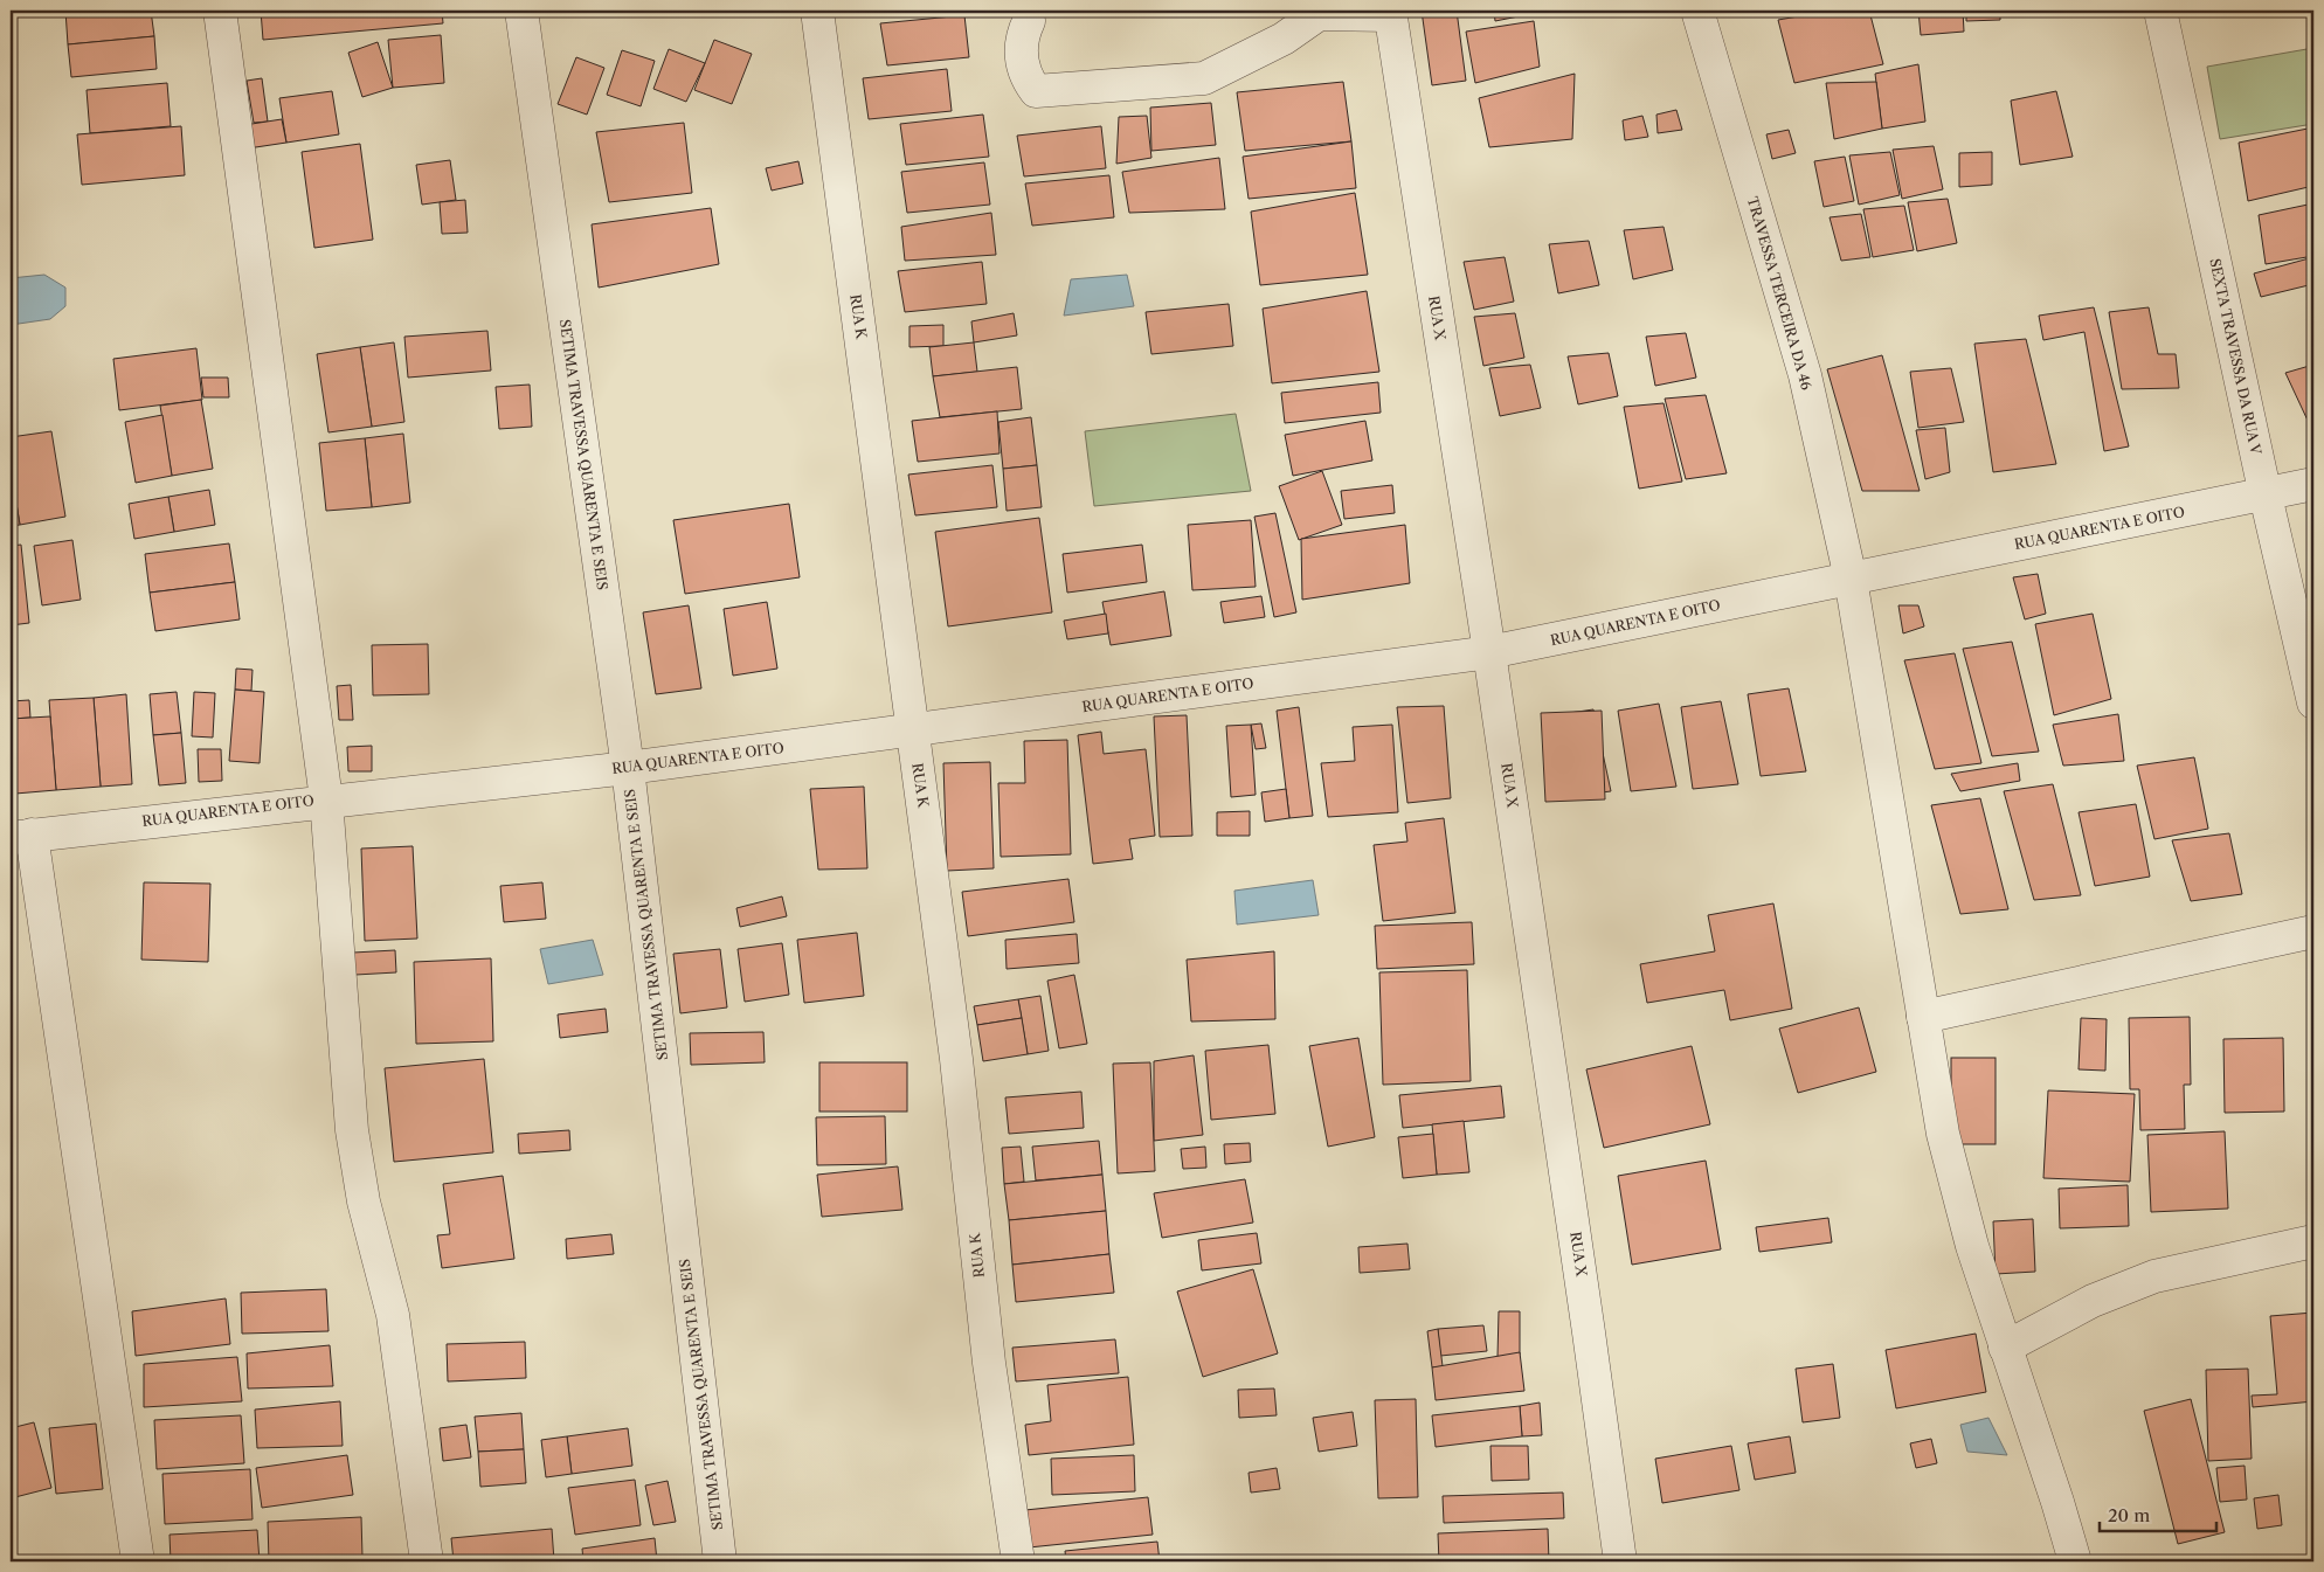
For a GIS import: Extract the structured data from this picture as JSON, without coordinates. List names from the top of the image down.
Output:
{
  "streets": {
    "street": [
      "TRAVESSA TERCEIRA DA 46",
      "RUA K",
      "RUA X",
      "SEXTA TRAVESSA DA RUA V",
      "SETIMA TRAVESSA QUARENTA E SEIS",
      "RUA QUARENTA E OITO"
    ]
  },
  "crossings": [
    ["TRAVESSA TERCEIRA DA 46", "RUA QUARENTA E OITO"],
    ["RUA K", "RUA QUARENTA E OITO"],
    ["RUA X", "RUA QUARENTA E OITO"],
    ["SEXTA TRAVESSA DA RUA V", "RUA QUARENTA E OITO"],
    ["SETIMA TRAVESSA QUARENTA E SEIS", "RUA QUARENTA E OITO"]
  ],
  "scale_bar": "20 m"
}
